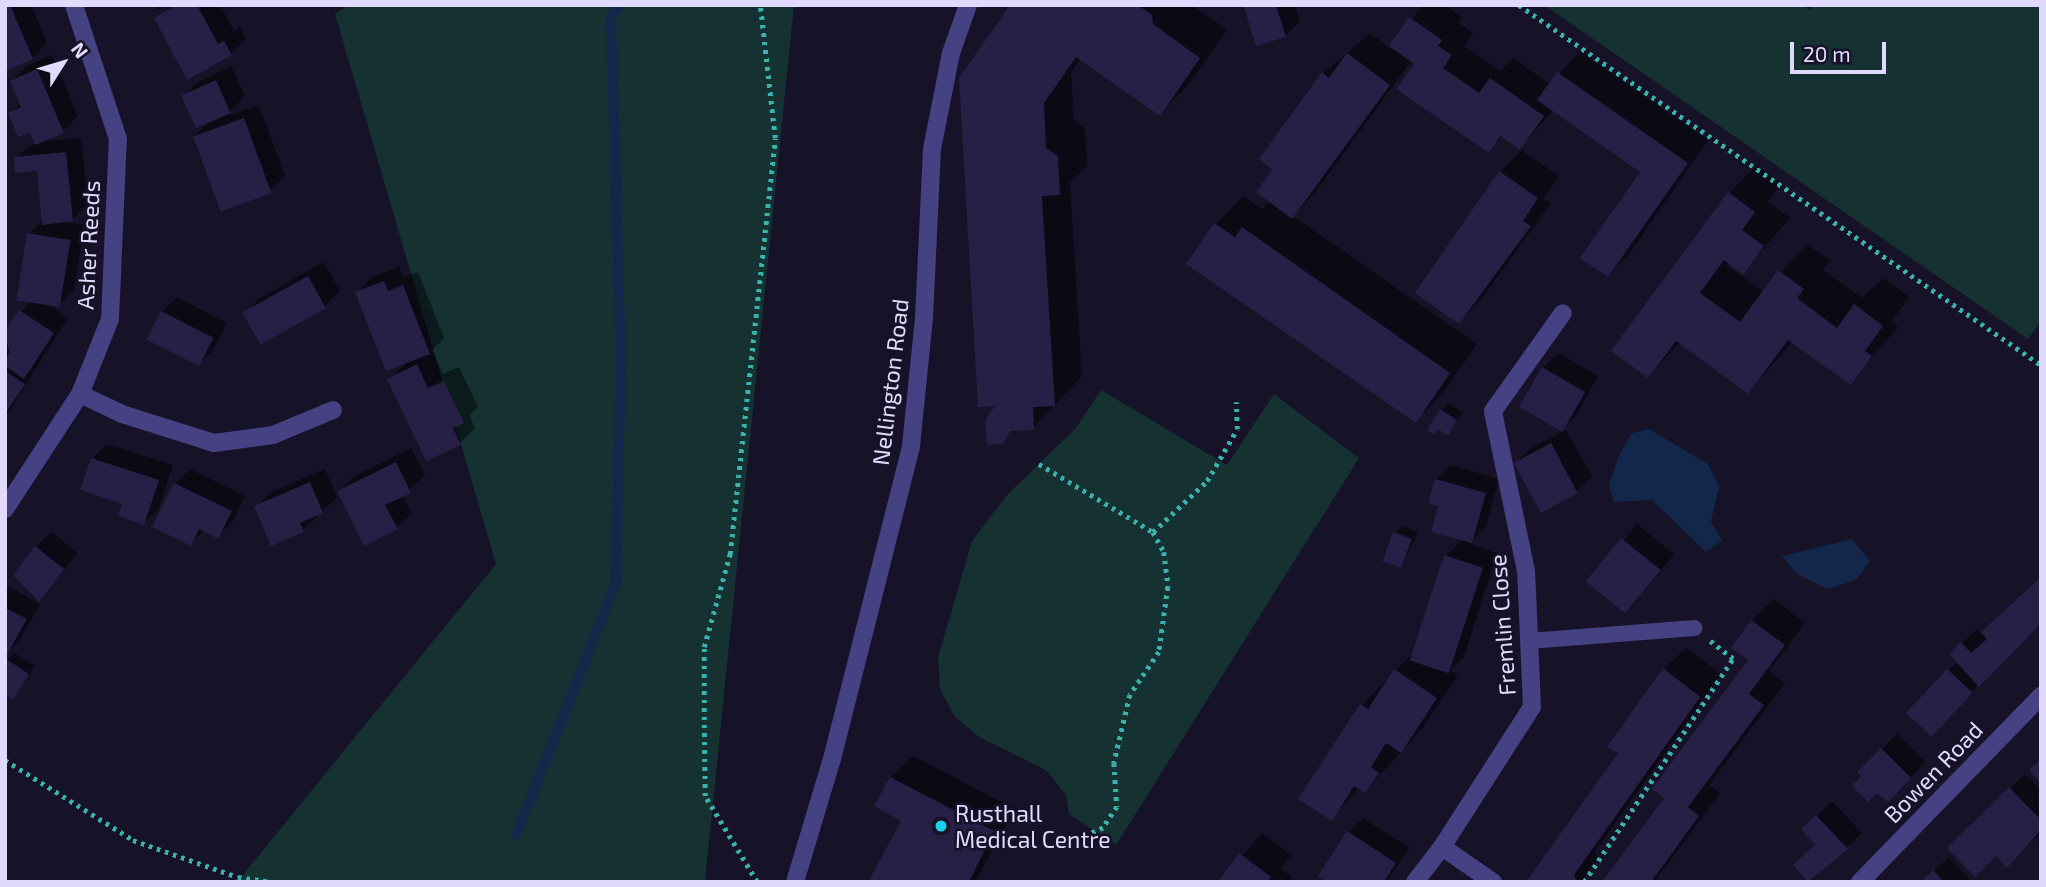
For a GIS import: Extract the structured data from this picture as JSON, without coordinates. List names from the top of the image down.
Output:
{
  "streets": {
    "street": [
      "Asher Reeds",
      "Nellington Road",
      "Fremlin Close",
      "Bowen Road"
    ]
  },
  "places": ["Rusthall Medical Centre"],
  "scale_bar": "20 m",
  "north": "top right"
}
